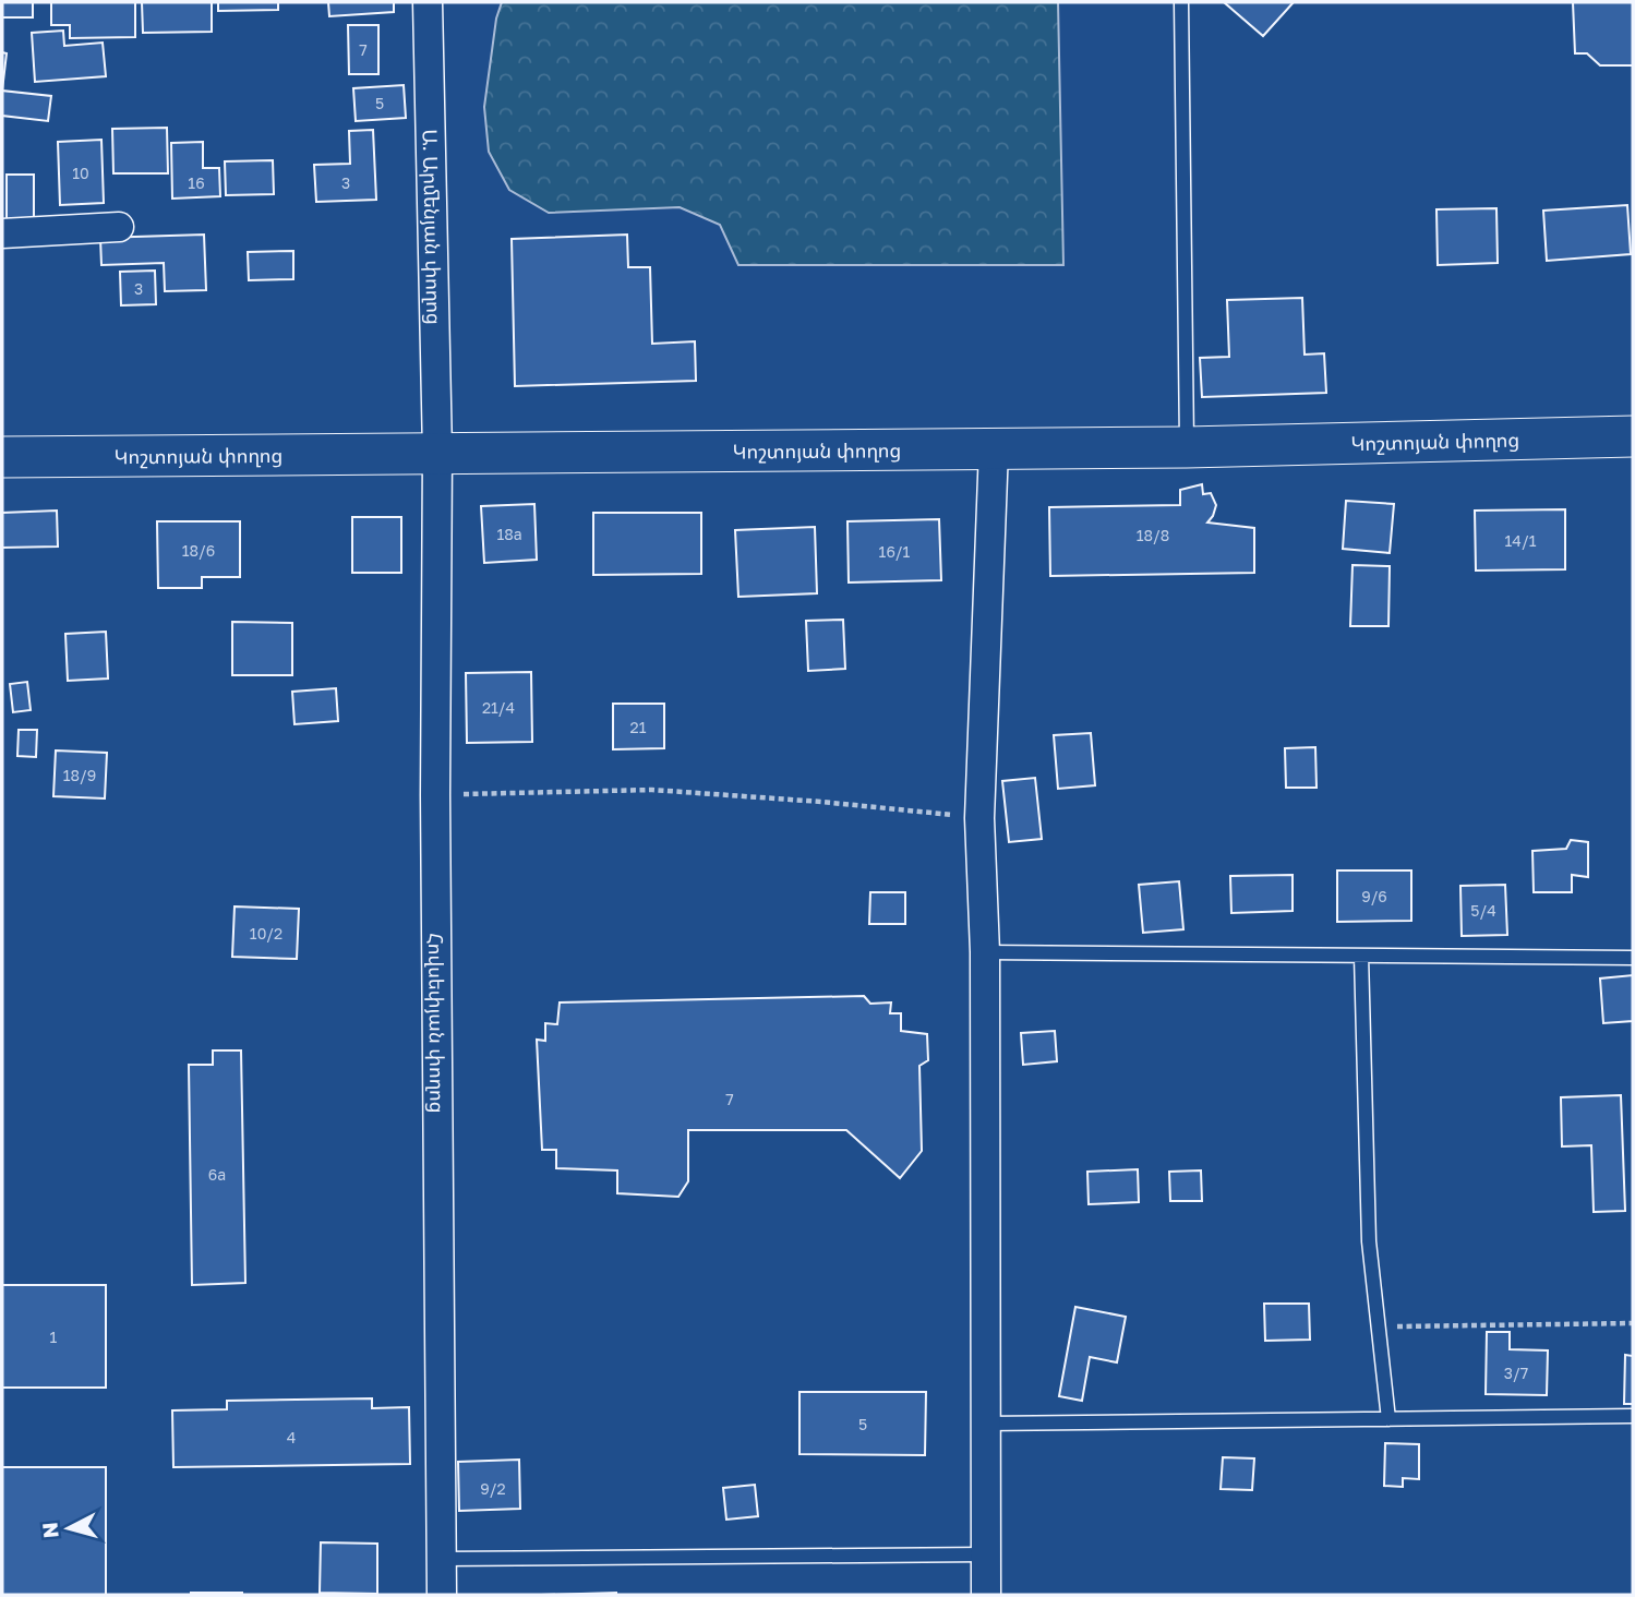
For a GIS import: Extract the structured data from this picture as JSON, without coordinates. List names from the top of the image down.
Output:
{
  "streets": {
    "street": ["Ա. Արմենյան փողոց", "Կոշտոյան փողոց", "Հովսեփյան փողոց"]
  },
  "crossings": [
    ["Ա. Արմենյան փողոց", "Կոշտոյան փողոց"],
    ["Ա. Արմենյան փողոց", "Հովսեփյան փողոց"],
    ["Կոշտոյան փողոց", "Հովսեփյան փողոց"]
  ],
  "house_numbers": [
    "7",
    "5",
    "10",
    "16",
    "3",
    "3",
    "18a",
    "18/8",
    "14/1",
    "18/6",
    "16/1",
    "21/4",
    "21",
    "18/9",
    "9/6",
    "5/4",
    "10/2",
    "7",
    "6a",
    "1",
    "3/7",
    "5",
    "4",
    "9/2"
  ],
  "north": "left"
}
